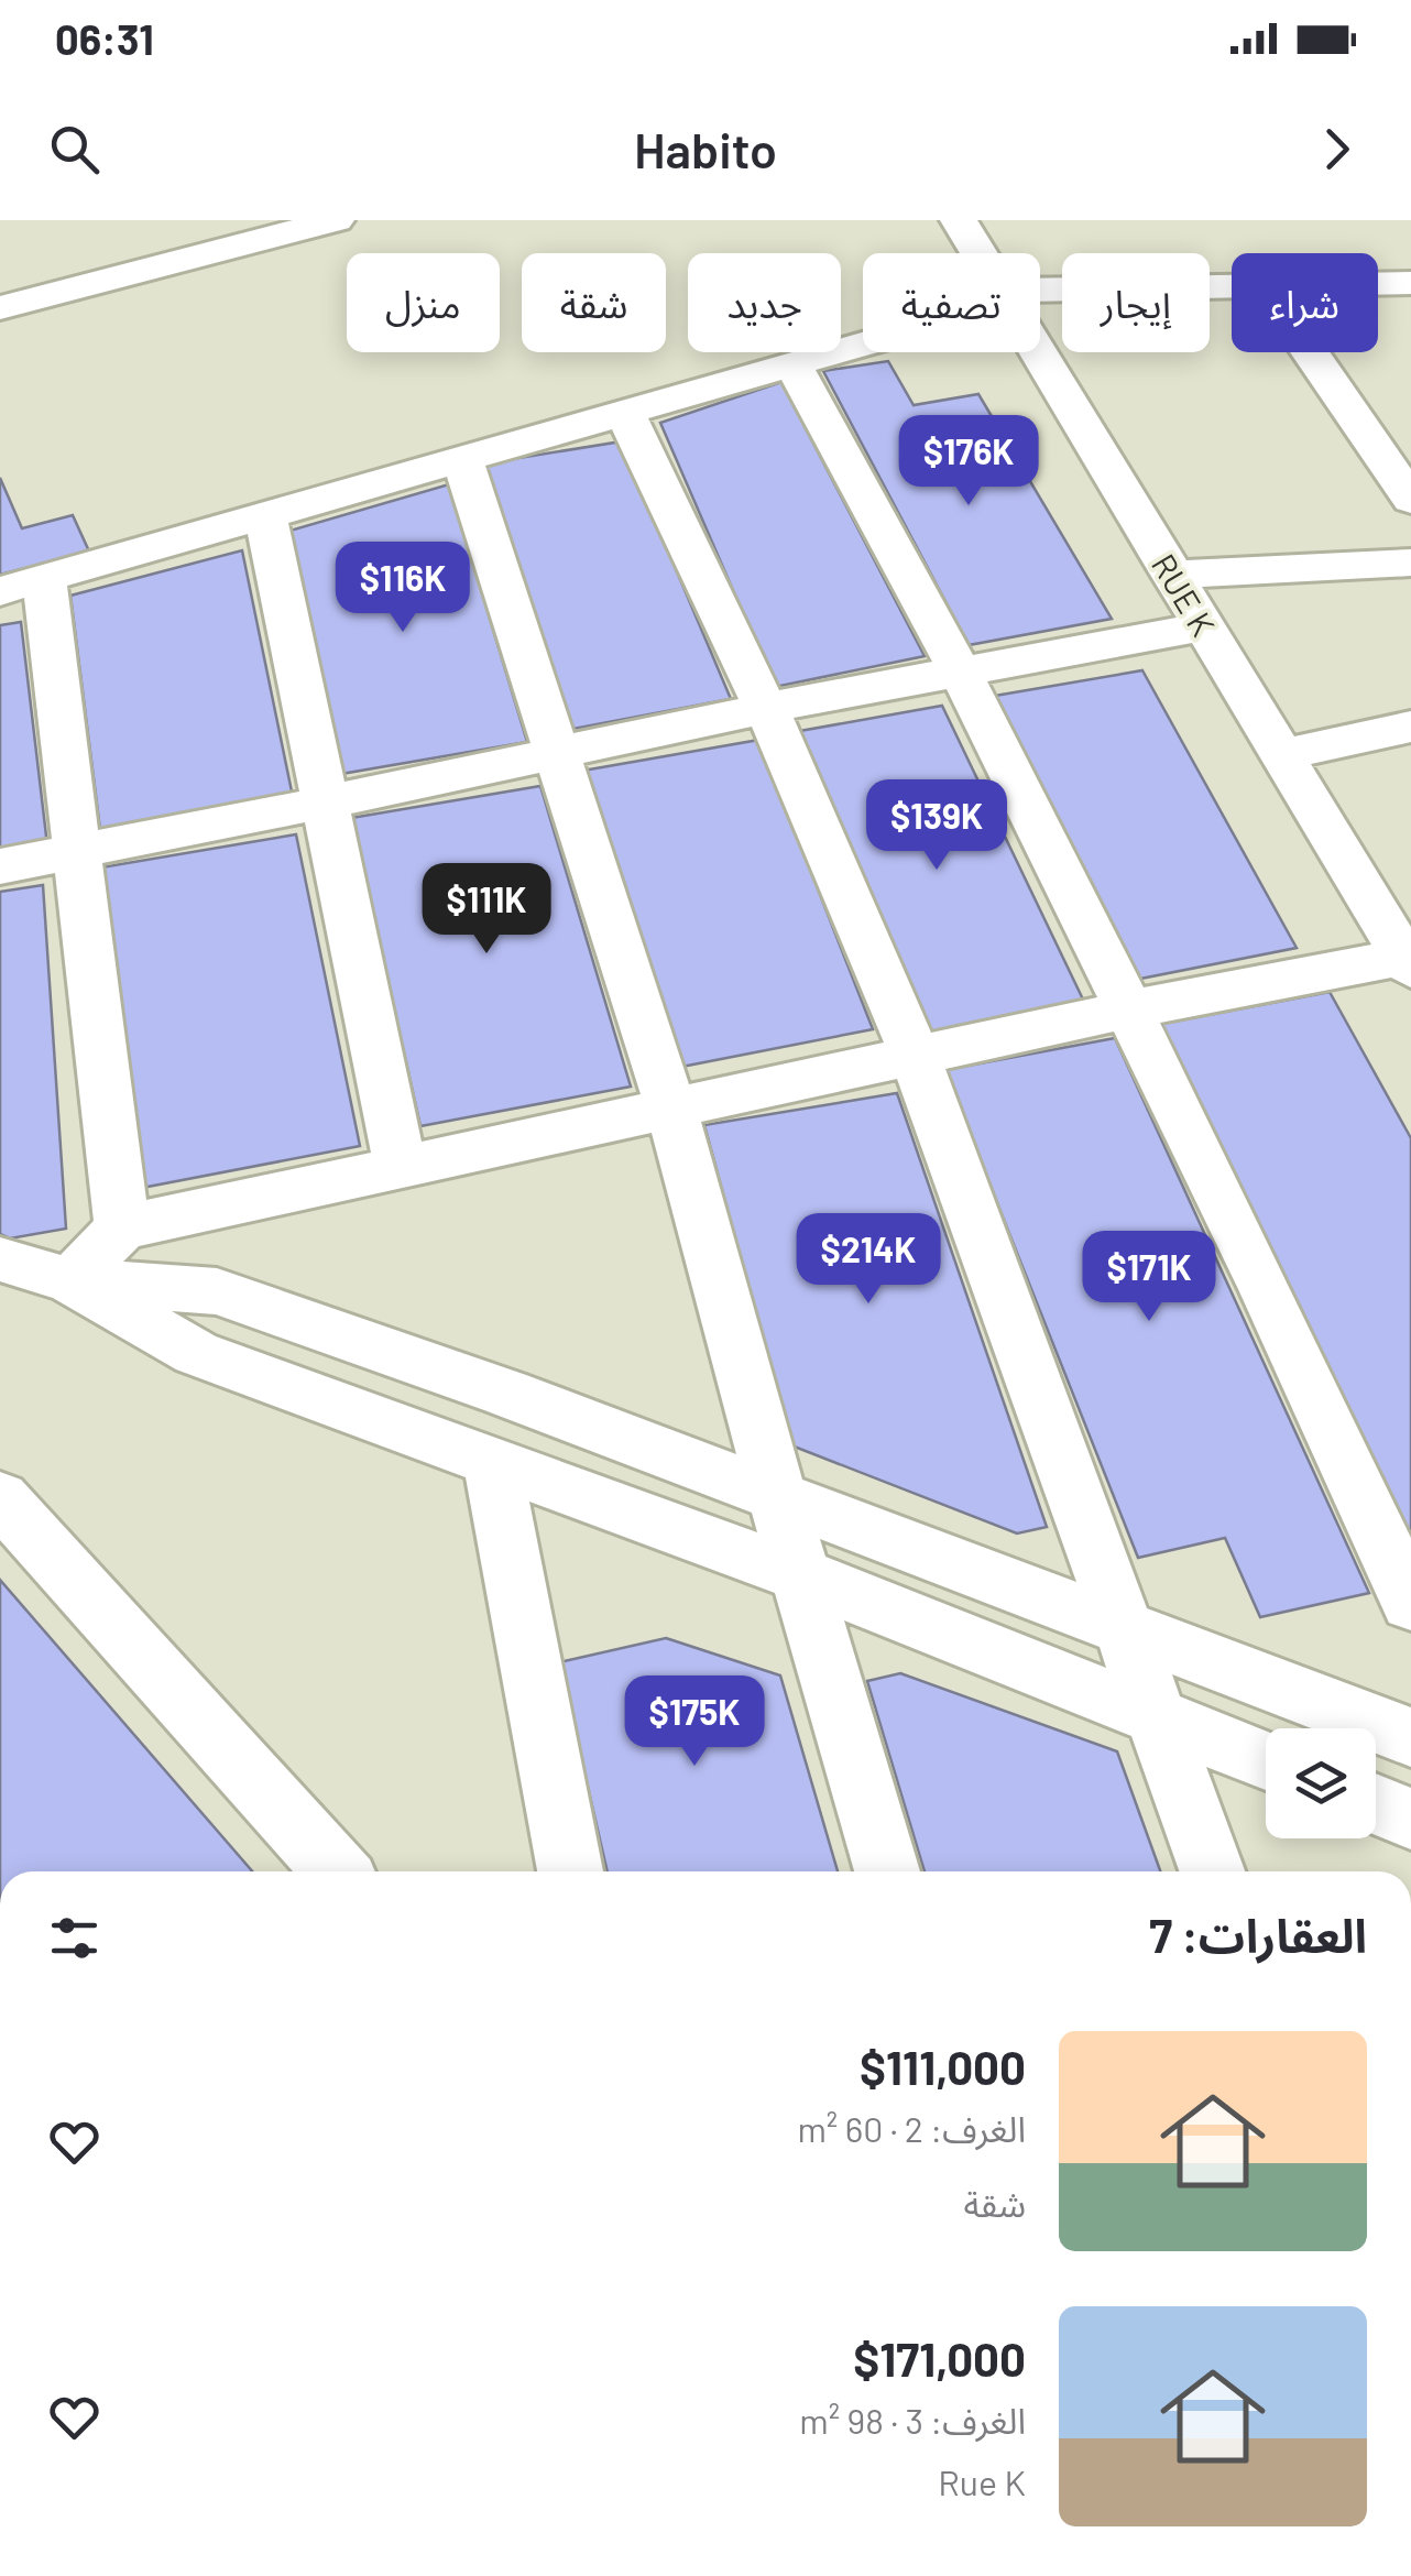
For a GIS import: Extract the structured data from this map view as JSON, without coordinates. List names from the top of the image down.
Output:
{
  "streets": {
    "street": ["RUE K"]
  },
  "page": {
    "status": "06:31",
    "header": "Habito",
    "chip": [
      "شراء",
      "إيجار",
      "تصفية",
      "جديد",
      "شقة",
      "منزل"
    ],
    "price": [
      "$176K",
      "$116K",
      "$139K",
      "$111K",
      "$214K",
      "$171K",
      "$175K"
    ],
    "heading": "العقارات: 7",
    "list": [
      {
        "name": "$111,000",
        "note": "الغرف: 2 · 60 m² · شقة"
      },
      {
        "name": "$171,000",
        "note": "الغرف: 3 · 98 m² · Rue K"
      }
    ]
  }
}
